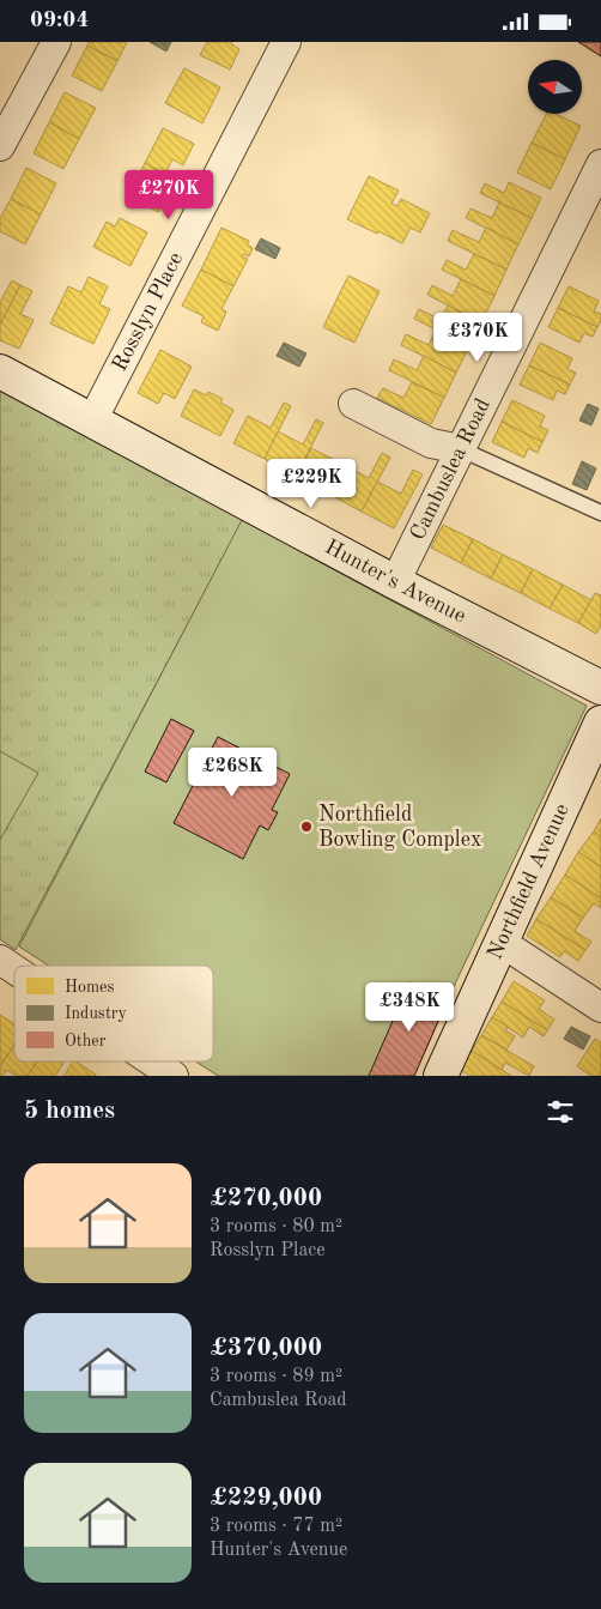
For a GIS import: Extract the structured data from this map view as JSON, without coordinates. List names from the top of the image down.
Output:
{
  "streets": {
    "street": [
      "Rosslyn Place",
      "Cambuslea Road",
      "Hunter's Avenue",
      "Northfield Avenue"
    ]
  },
  "crossings": [
    ["Rosslyn Place", "Hunter's Avenue"],
    ["Cambuslea Road", "Hunter's Avenue"]
  ],
  "places": ["Northfield Bowling Complex"],
  "legend": ["Homes", "Industry", "Other"],
  "north": "left",
  "page": {
    "status": "09:04",
    "price": [
      "£270K",
      "£370K",
      "£229K",
      "£268K",
      "£348K"
    ],
    "heading": "5 homes",
    "list": [
      {
        "name": "£270,000",
        "note": "3 rooms · 80 m² · Rosslyn Place"
      },
      {
        "name": "£370,000",
        "note": "3 rooms · 89 m² · Cambuslea Road"
      },
      {
        "name": "£229,000",
        "note": "3 rooms · 77 m² · Hunter's Avenue"
      }
    ]
  }
}
